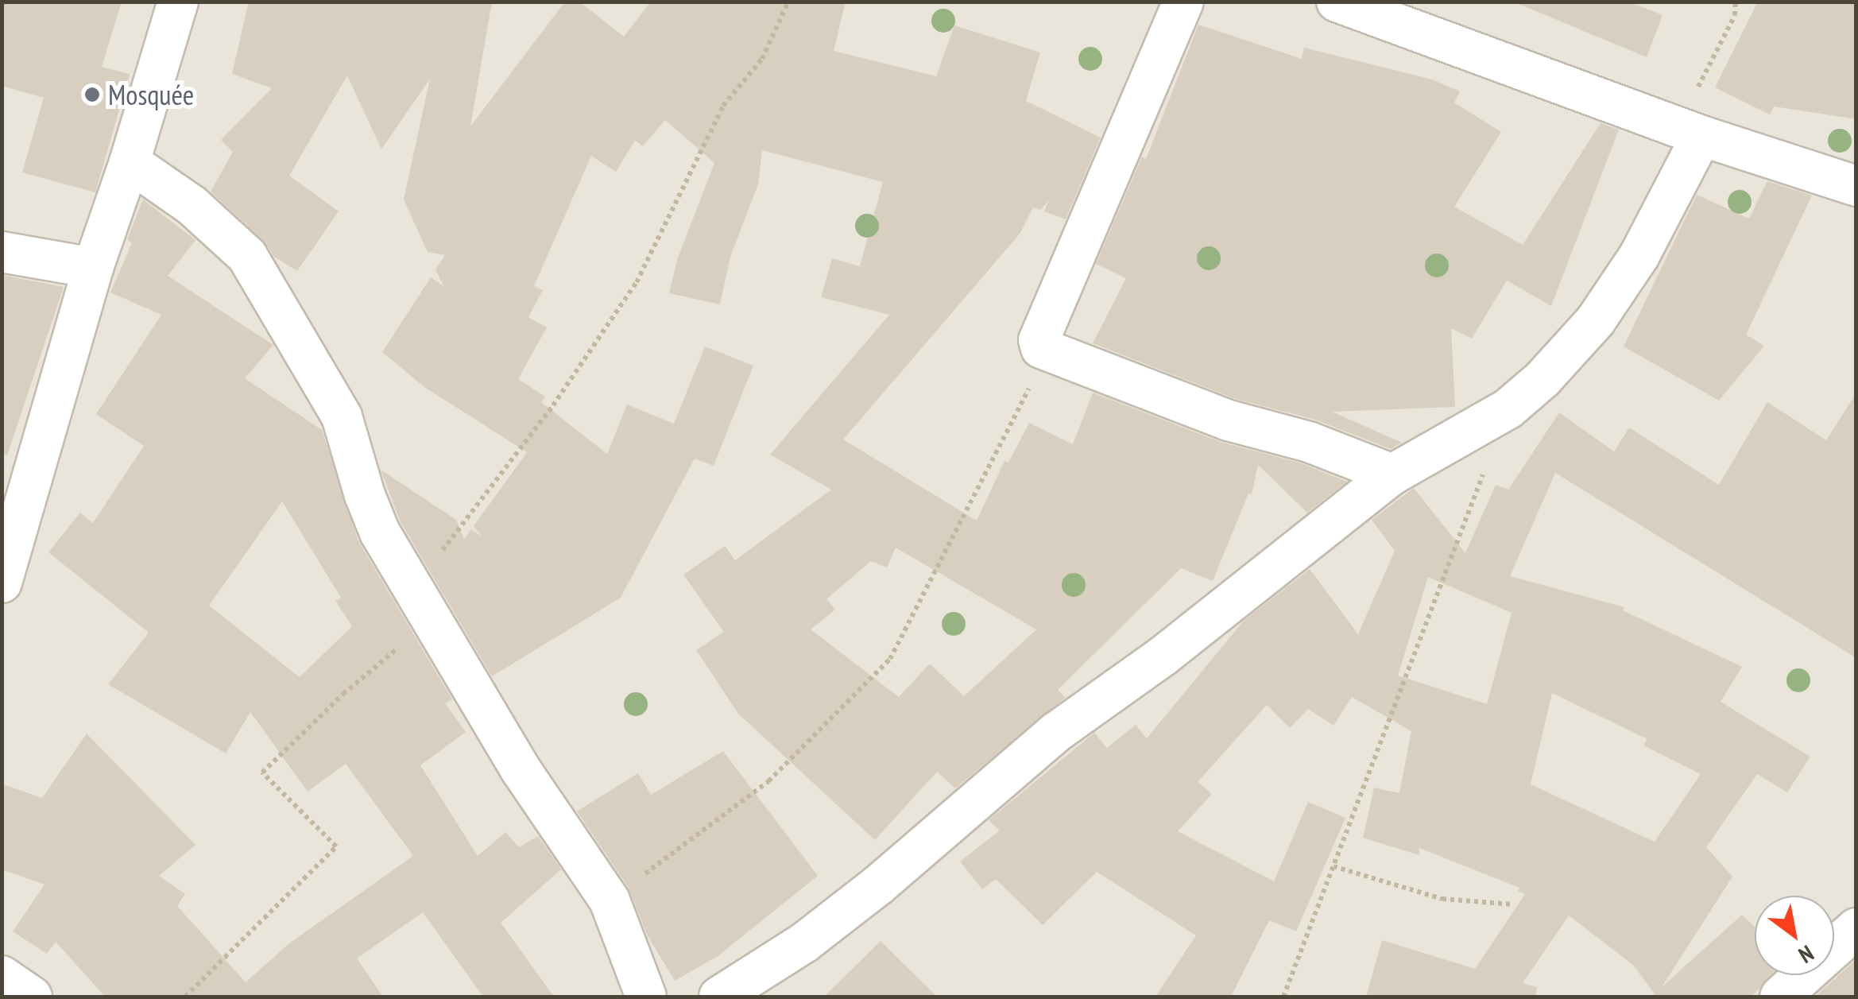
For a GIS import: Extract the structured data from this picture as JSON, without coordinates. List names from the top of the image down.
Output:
{
  "places": ["Mosquée"],
  "north": "bottom right"
}
